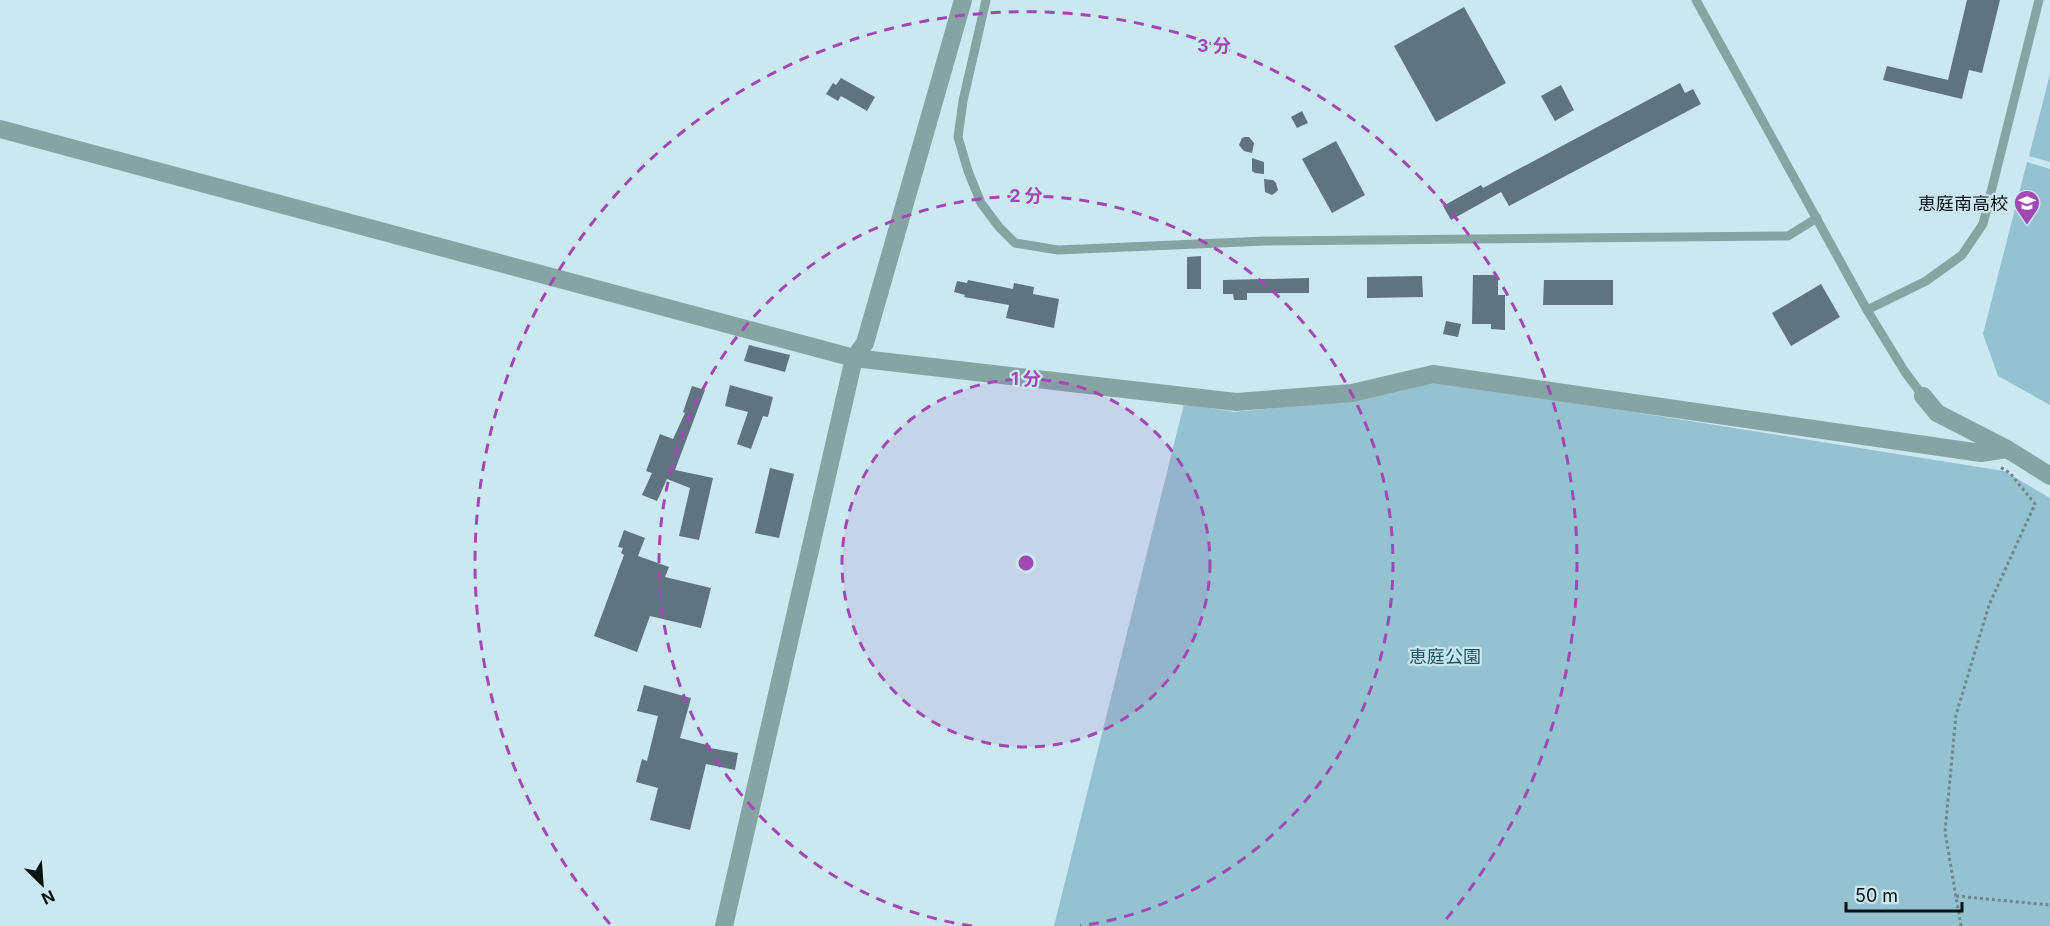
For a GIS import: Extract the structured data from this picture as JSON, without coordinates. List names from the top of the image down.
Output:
{
  "parks": ["恵庭公園"],
  "places": {
    "school or university": ["恵庭南高校"]
  },
  "scale_bar": "50 m",
  "north": "bottom right",
  "rings": ["3 分", "2 分", "1 分"]
}
